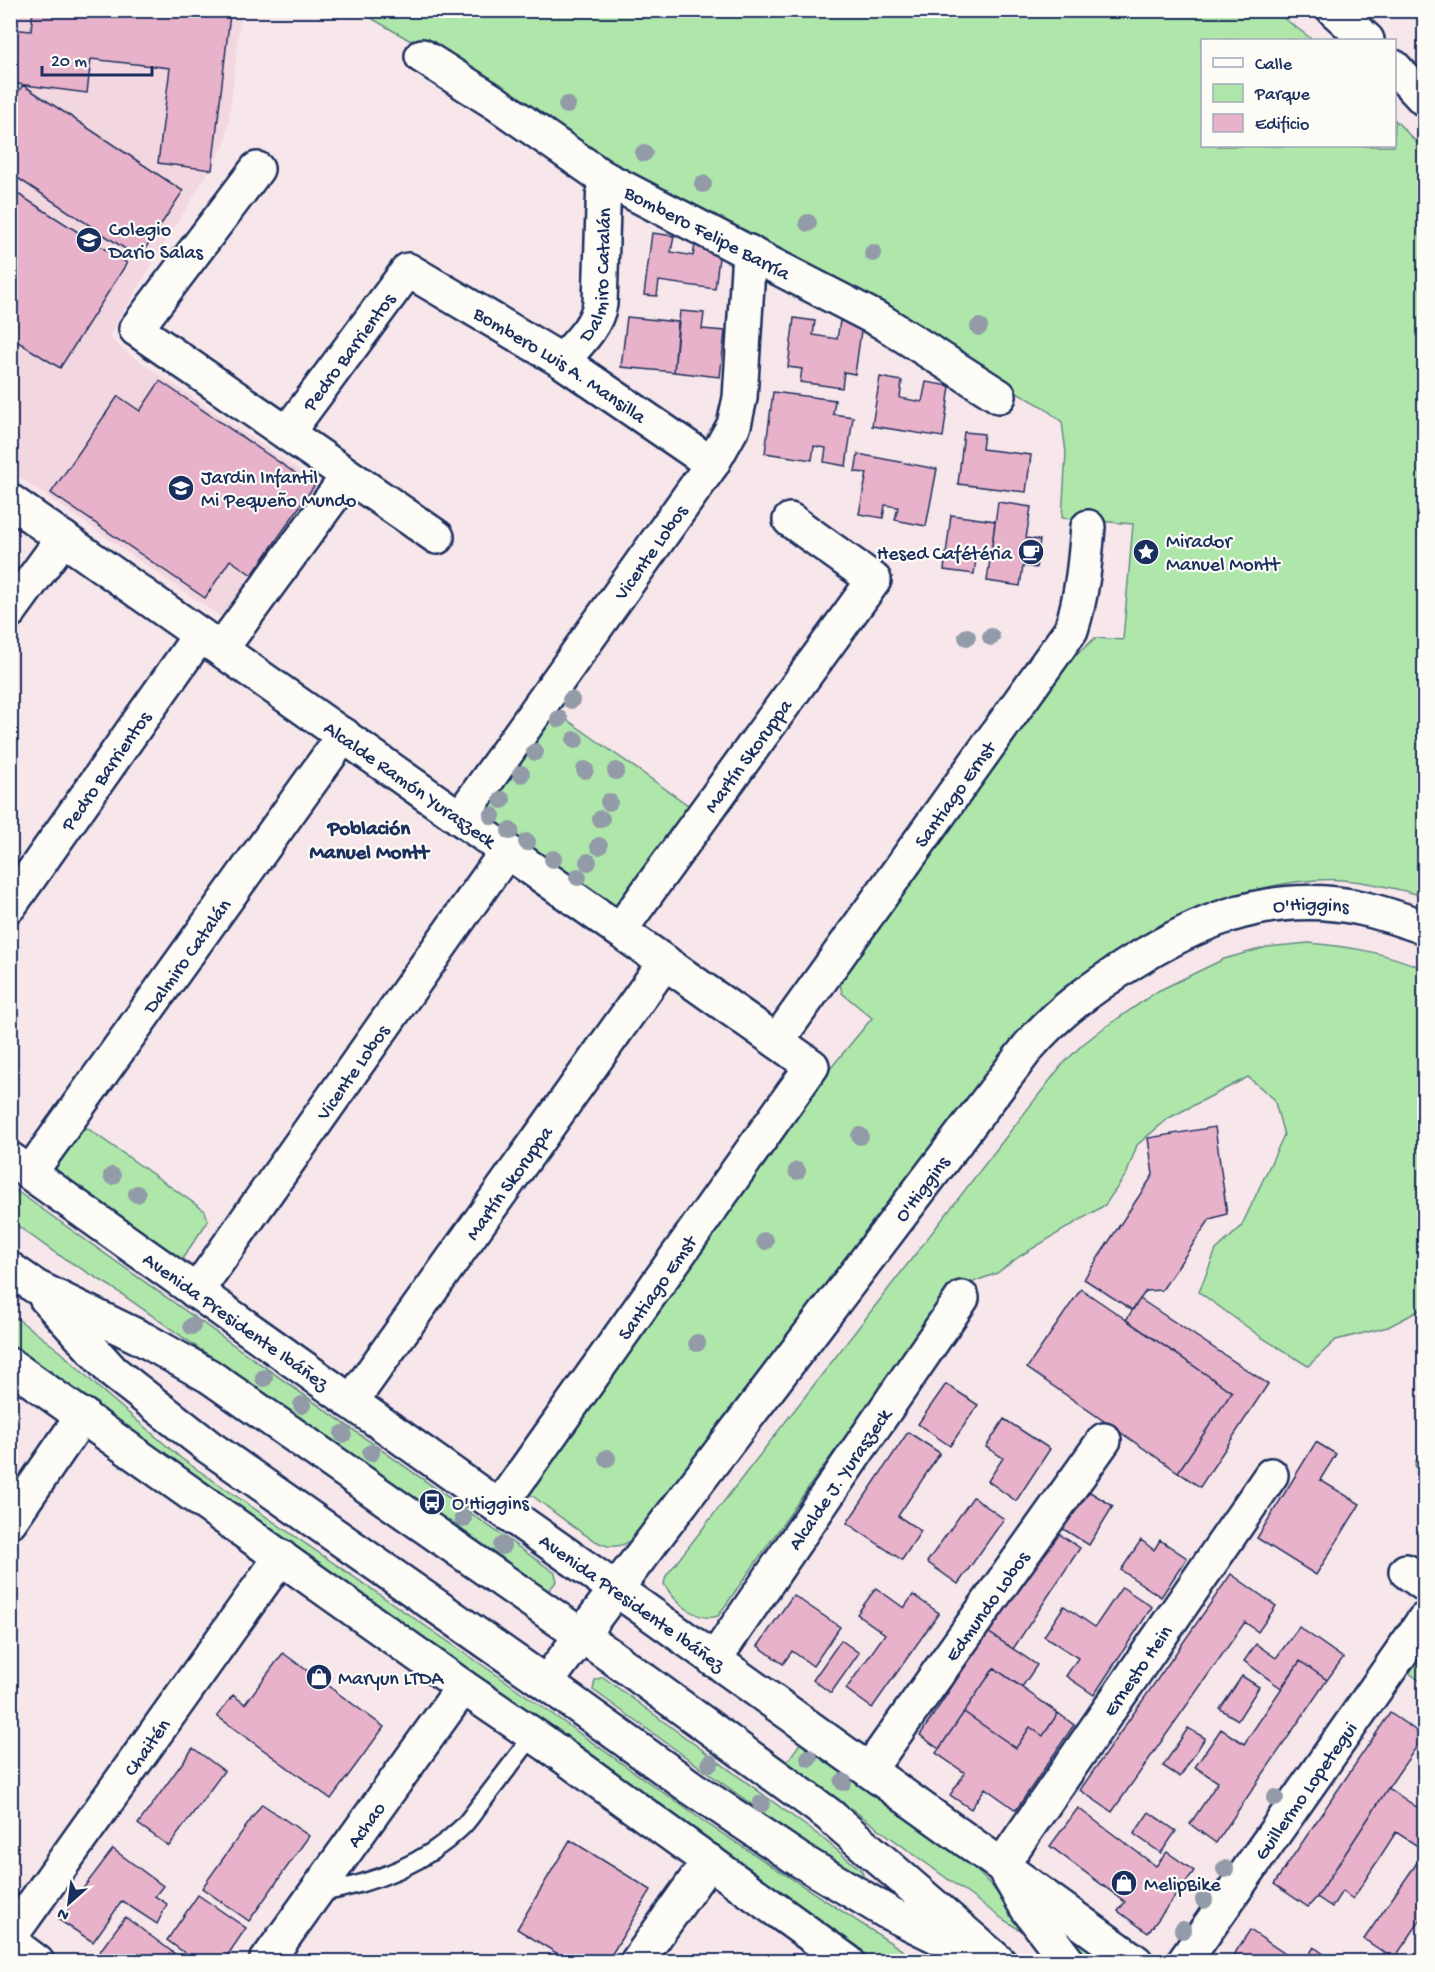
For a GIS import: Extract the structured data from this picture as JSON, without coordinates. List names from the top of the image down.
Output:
{
  "streets": {
    "street": [
      "Bombero Felipe Barría",
      "Dalmiro Catalán",
      "Pedro Barrientos",
      "Bombero Luis A. Mansilla",
      "Vicente Lobos",
      "Martín Skoruppa",
      "Alcalde Ramón Yuraszeck",
      "Santiago Ernst",
      "O'Higgins",
      "Santiago Emst",
      "Avenida Presidente Ibáñez",
      "Alcalde J. Yuraszeck",
      "Edmundo Lobos",
      "Ernesto Hein",
      "Chaitén",
      "Guillermo Lopetegui",
      "Achao"
    ]
  },
  "crossings": [
    ["Bombero Felipe Barría", "Dalmiro Catalán"],
    ["Bombero Felipe Barría", "Vicente Lobos"],
    ["Dalmiro Catalán", "Bombero Luis A. Mansilla"],
    ["Dalmiro Catalán", "Alcalde Ramón Yuraszeck"],
    ["Dalmiro Catalán", "Avenida Presidente Ibáñez"],
    ["Pedro Barrientos", "Bombero Luis A. Mansilla"],
    ["Pedro Barrientos", "Alcalde Ramón Yuraszeck"],
    ["Bombero Luis A. Mansilla", "Vicente Lobos"],
    ["Vicente Lobos", "Alcalde Ramón Yuraszeck"],
    ["Vicente Lobos", "Avenida Presidente Ibáñez"],
    ["Martín Skoruppa", "Alcalde Ramón Yuraszeck"],
    ["Martín Skoruppa", "Avenida Presidente Ibáñez"],
    ["Alcalde Ramón Yuraszeck", "Santiago Ernst"],
    ["Alcalde Ramón Yuraszeck", "Santiago Emst"],
    ["O'Higgins", "Avenida Presidente Ibáñez"],
    ["Santiago Emst", "Avenida Presidente Ibáñez"],
    ["Avenida Presidente Ibáñez", "Alcalde J. Yuraszeck"],
    ["Avenida Presidente Ibáñez", "Edmundo Lobos"],
    ["Avenida Presidente Ibáñez", "Ernesto Hein"]
  ],
  "districts": ["Población Manuel Montt"],
  "places": {
    "school or university": ["Colegio Dario Salas", "Jardin Infantil Mi Pequeño Mundo"],
    "cafe": ["Hesed Cafétéria"],
    "place": ["Mirador Manuel Montt"],
    "bus stop": ["O'Higgins"],
    "shop": ["Maryun LTDA", "MelipBike"]
  },
  "legend": ["Calle", "Parque", "Edificio"],
  "scale_bar": "20 m",
  "north": "bottom left"
}
